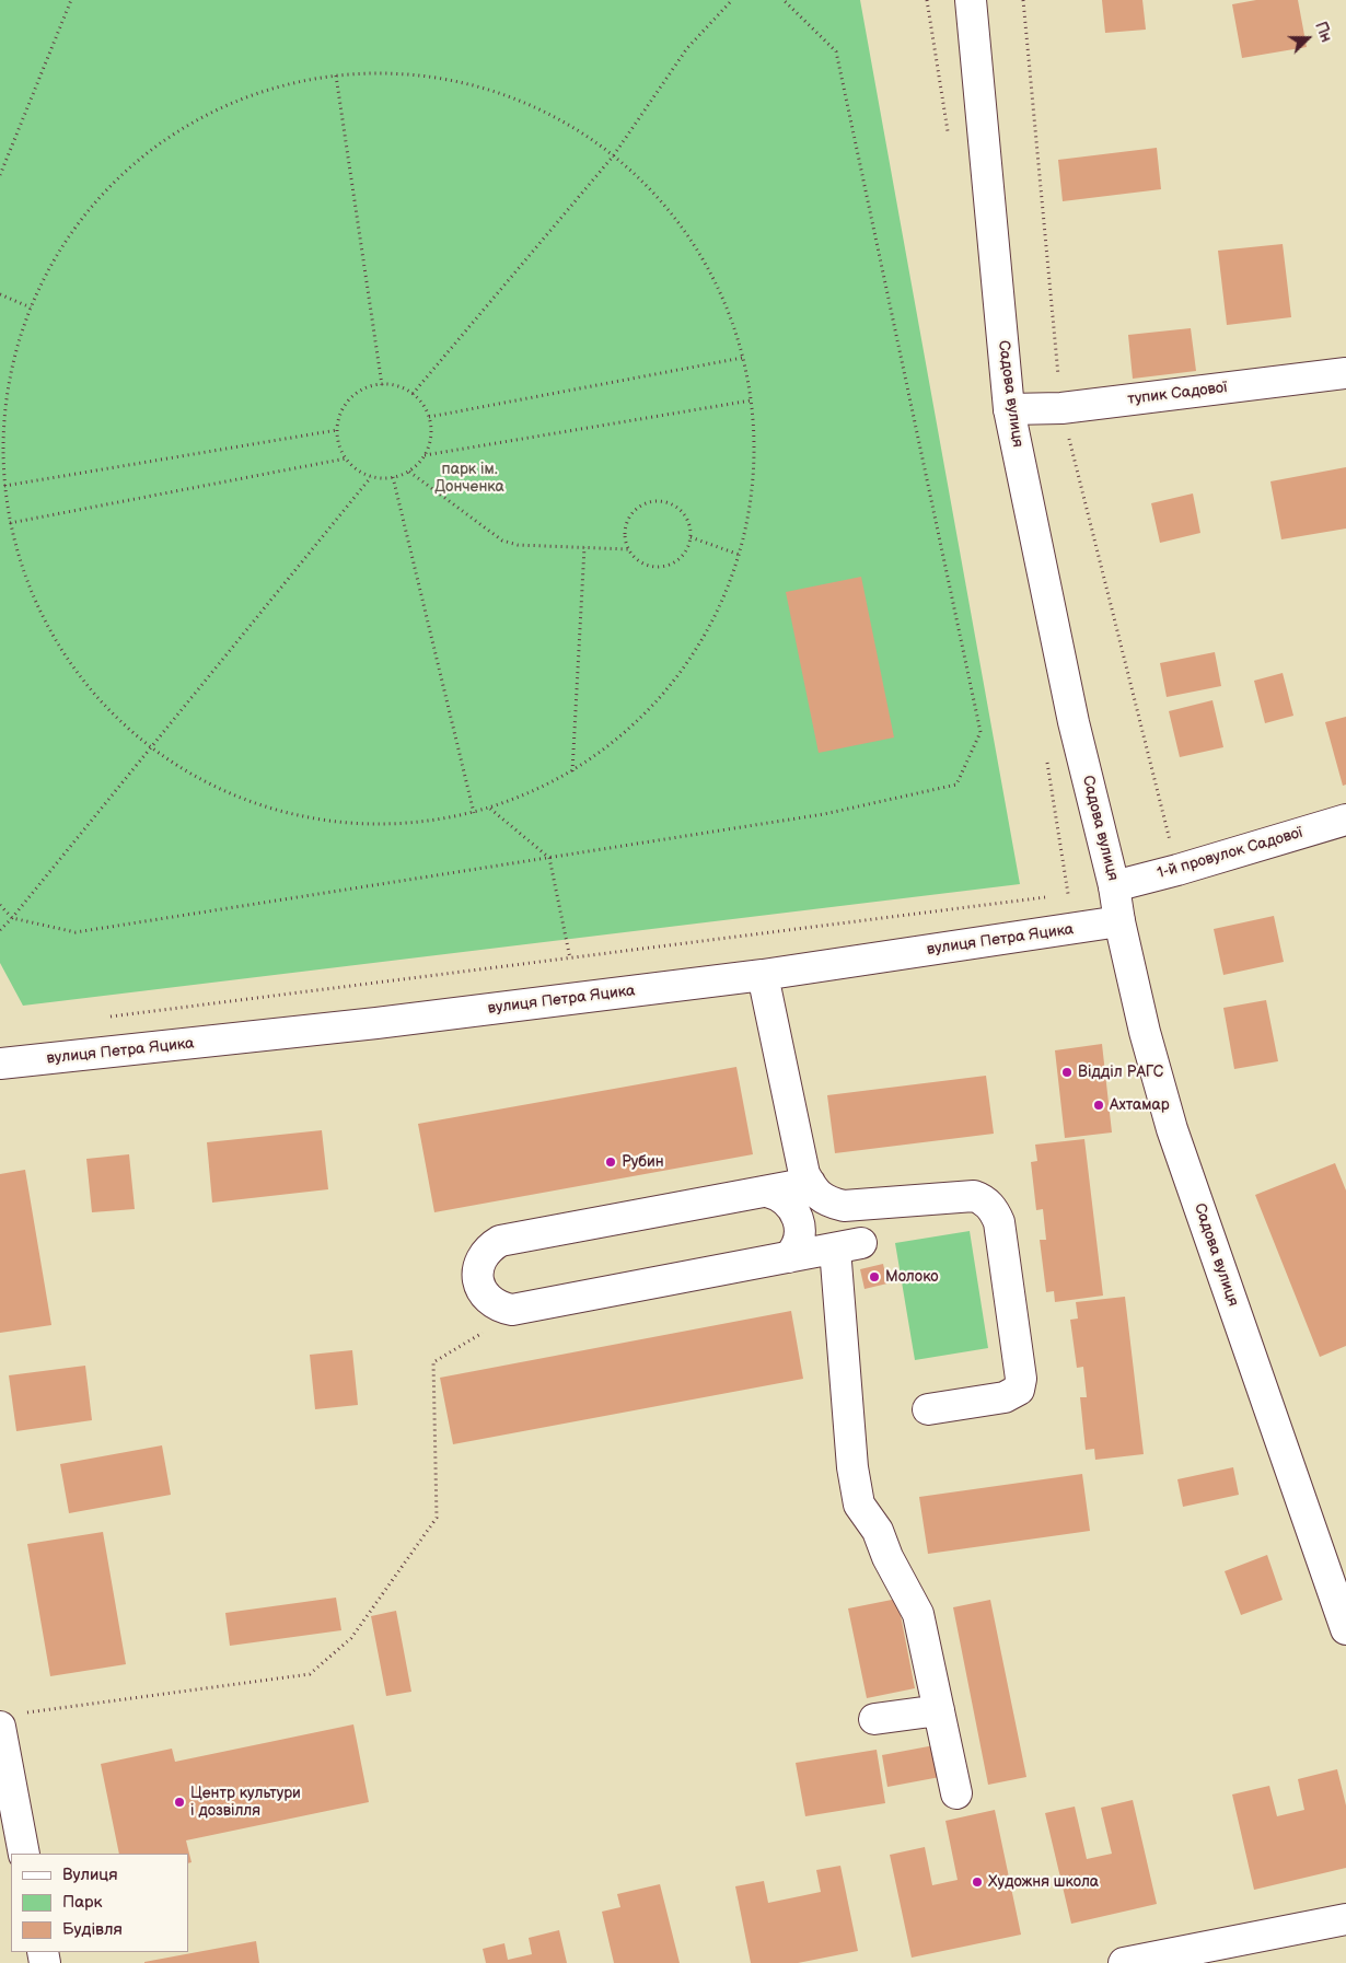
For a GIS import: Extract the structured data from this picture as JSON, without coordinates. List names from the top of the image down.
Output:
{
  "streets": {
    "street": [
      "Садова вулиця",
      "тупик Садової",
      "1-й провулок Садової",
      "вулиця Петра Яцика"
    ]
  },
  "crossings": [
    ["Садова вулиця", "тупик Садової"],
    ["Садова вулиця", "1-й провулок Садової"],
    ["Садова вулиця", "вулиця Петра Яцика"]
  ],
  "parks": ["парк ім. Донченка"],
  "places": [
    "Відділ РАГС",
    "Ахтамар",
    "Рубин",
    "Молоко",
    "Центр культури і дозвілля",
    "Художня школа"
  ],
  "legend": ["Вулиця", "Парк", "Будівля"],
  "north": "right"
}
